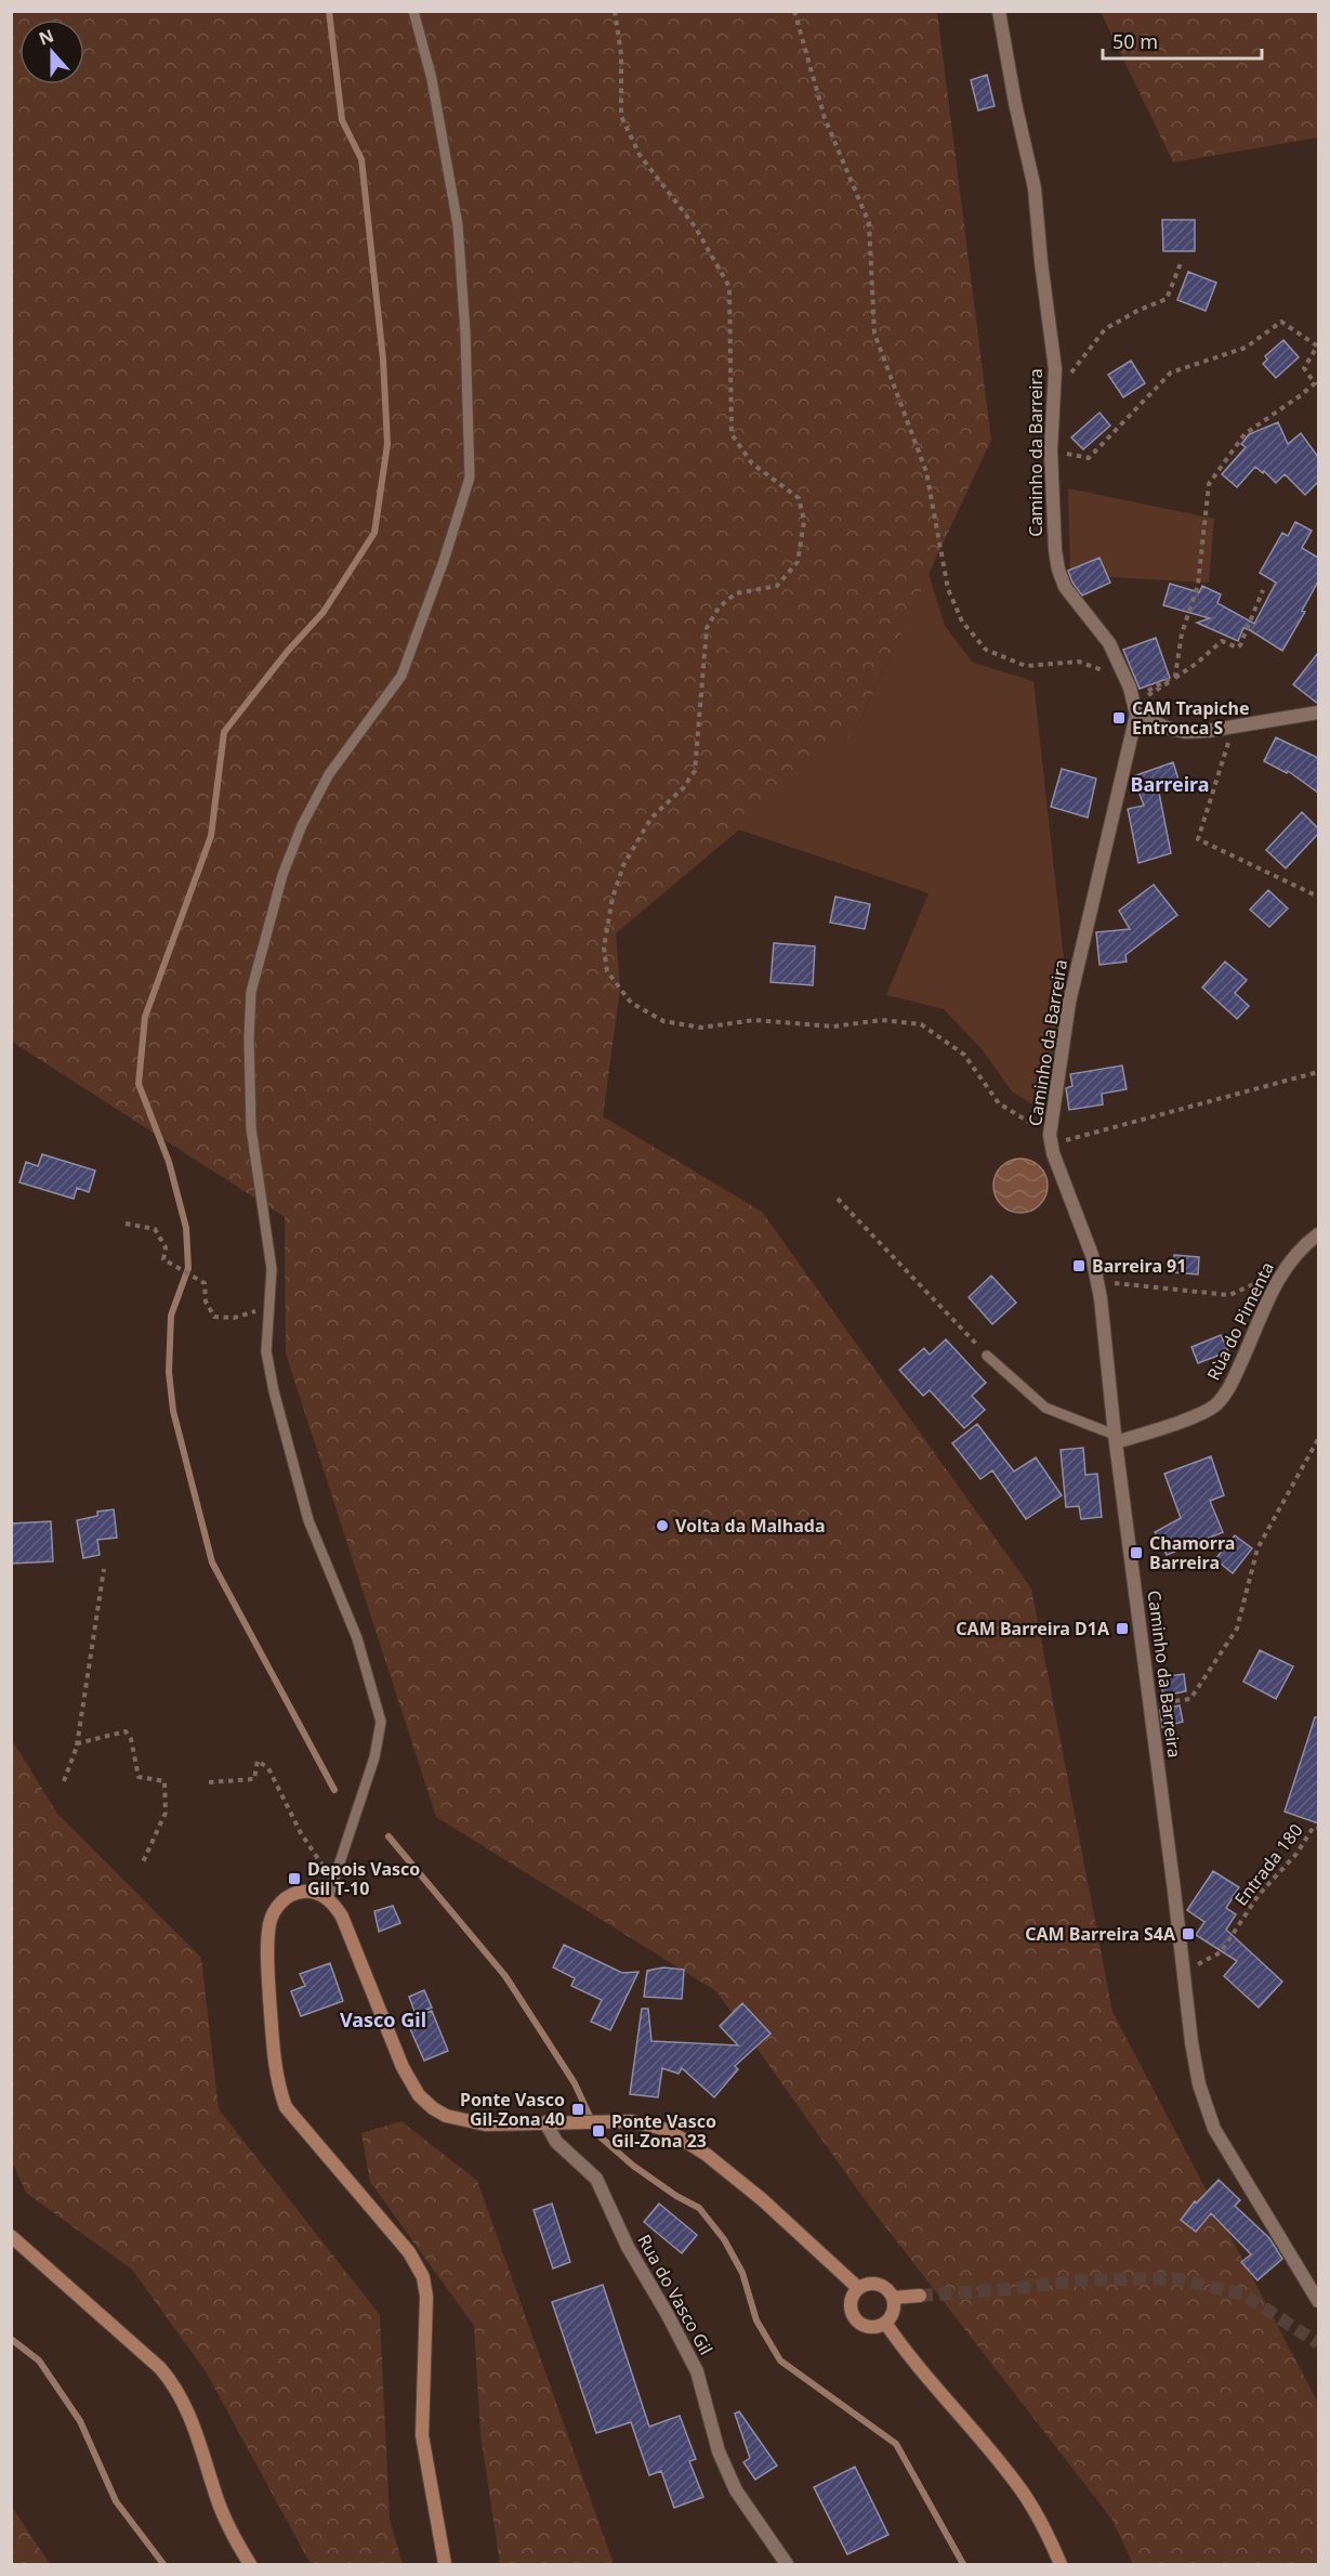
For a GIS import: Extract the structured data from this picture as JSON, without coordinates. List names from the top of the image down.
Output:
{
  "streets": {
    "street": ["Caminho da Barreira", "Rùa do Pimenta", "Rua do Vasco Gil"],
    "path": ["Entrada 180"]
  },
  "crossings": [
    ["Caminho da Barreira", "Rùa do Pimenta"],
    ["Caminho da Barreira", "Entrada 180"]
  ],
  "districts": ["Barreira", "Vasco Gil"],
  "places": {
    "transit": [
      "CAM Trapiche Entronca S",
      "Barreira 91",
      "Chamorra Barreira",
      "CAM Barreira D1A",
      "Depois Vasco Gil T-10",
      "CAM Barreira S4A",
      "Ponte Vasco Gil-Zona 40",
      "Ponte Vasco Gil-Zona 23"
    ],
    "other": ["Volta da Malhada"]
  },
  "scale_bar": "50 m",
  "north": "top"
}
